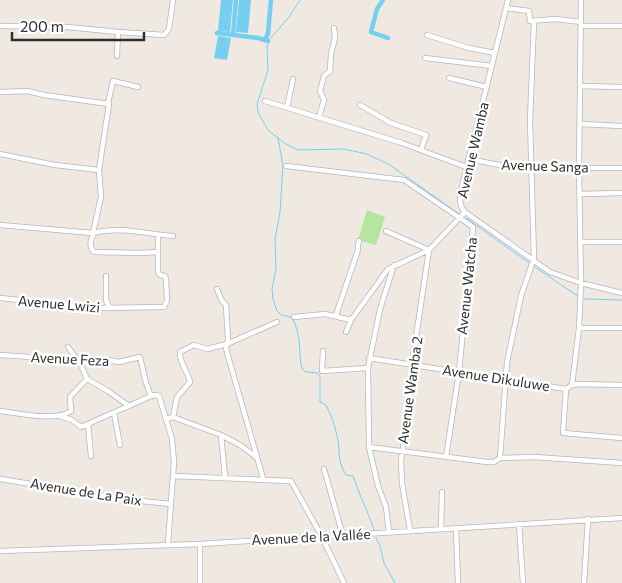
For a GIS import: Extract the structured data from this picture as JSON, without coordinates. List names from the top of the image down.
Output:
{
  "streets": {
    "street": [
      "Avenue Wamba",
      "Avenue Sanga",
      "Avenue Watcha",
      "Avenue Lwizi",
      "Avenue Feza",
      "Avenue Dikuluwe",
      "Avenue Wamba 2",
      "Avenue de La Paix",
      "Avenue de la Vallée"
    ]
  },
  "crossings": [
    ["Avenue Wamba", "Avenue Sanga"],
    ["Avenue Watcha", "Avenue Dikuluwe"],
    ["Avenue Dikuluwe", "Avenue Wamba 2"],
    ["Avenue Wamba 2", "Avenue de la Vallée"]
  ],
  "scale_bar": "200 m"
}
